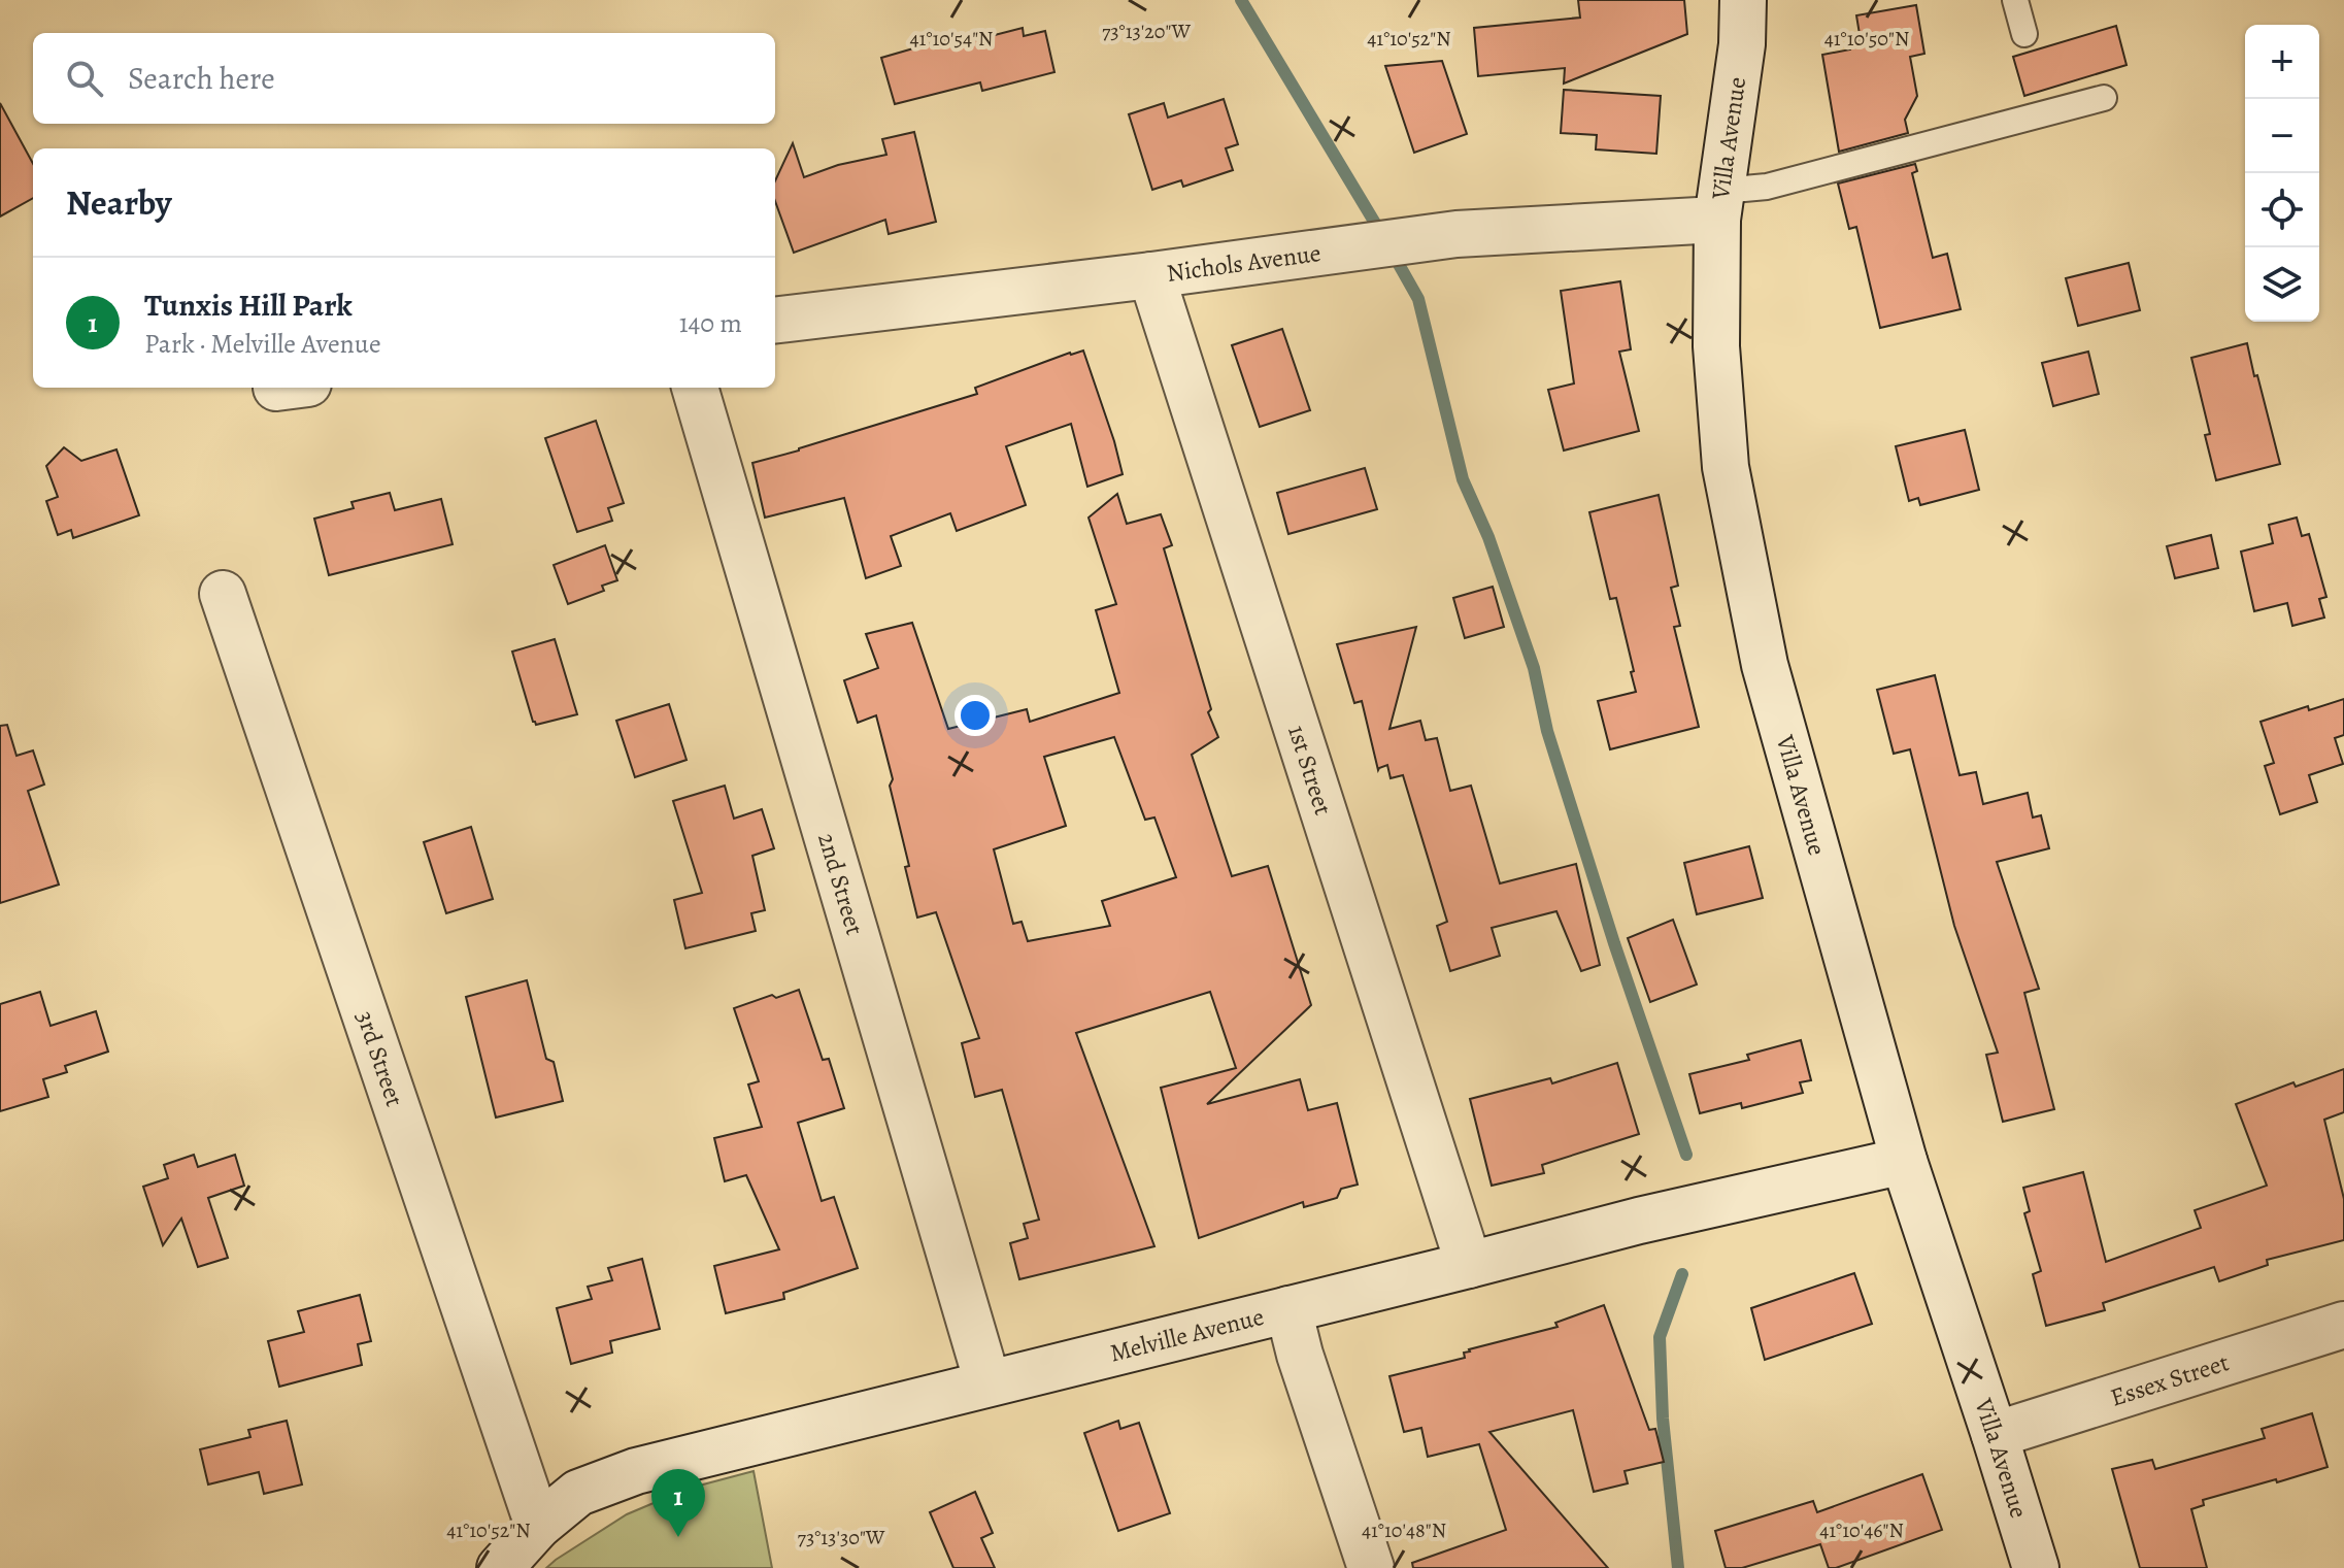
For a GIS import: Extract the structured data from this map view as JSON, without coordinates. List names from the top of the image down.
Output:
{
  "streets": {
    "street": [
      "Villa Avenue",
      "Nichols Avenue",
      "1st Street",
      "2nd Street",
      "3rd Street",
      "Melville Avenue",
      "Essex Street"
    ]
  },
  "crossings": [
    ["Villa Avenue", "Nichols Avenue"],
    ["Villa Avenue", "Melville Avenue"],
    ["Villa Avenue", "Essex Street"],
    ["Nichols Avenue", "1st Street"],
    ["1st Street", "Melville Avenue"],
    ["2nd Street", "Melville Avenue"],
    ["3rd Street", "Melville Avenue"]
  ],
  "page": {
    "map_buttons": ["+", "−"],
    "search": "Search here",
    "heading": "Nearby",
    "list": [
      {
        "mark": "1",
        "name": "Tunxis Hill Park",
        "note": "Park · Melville Avenue",
        "value": "140 m"
      }
    ],
    "pins": "1"
  },
  "coordinates": [
    "73°13'20\"W",
    "41°10'54\"N",
    "41°10'52\"N",
    "41°10'50\"N",
    "41°10'48\"N",
    "41°10'46\"N",
    "73°13'30\"W"
  ]
}
